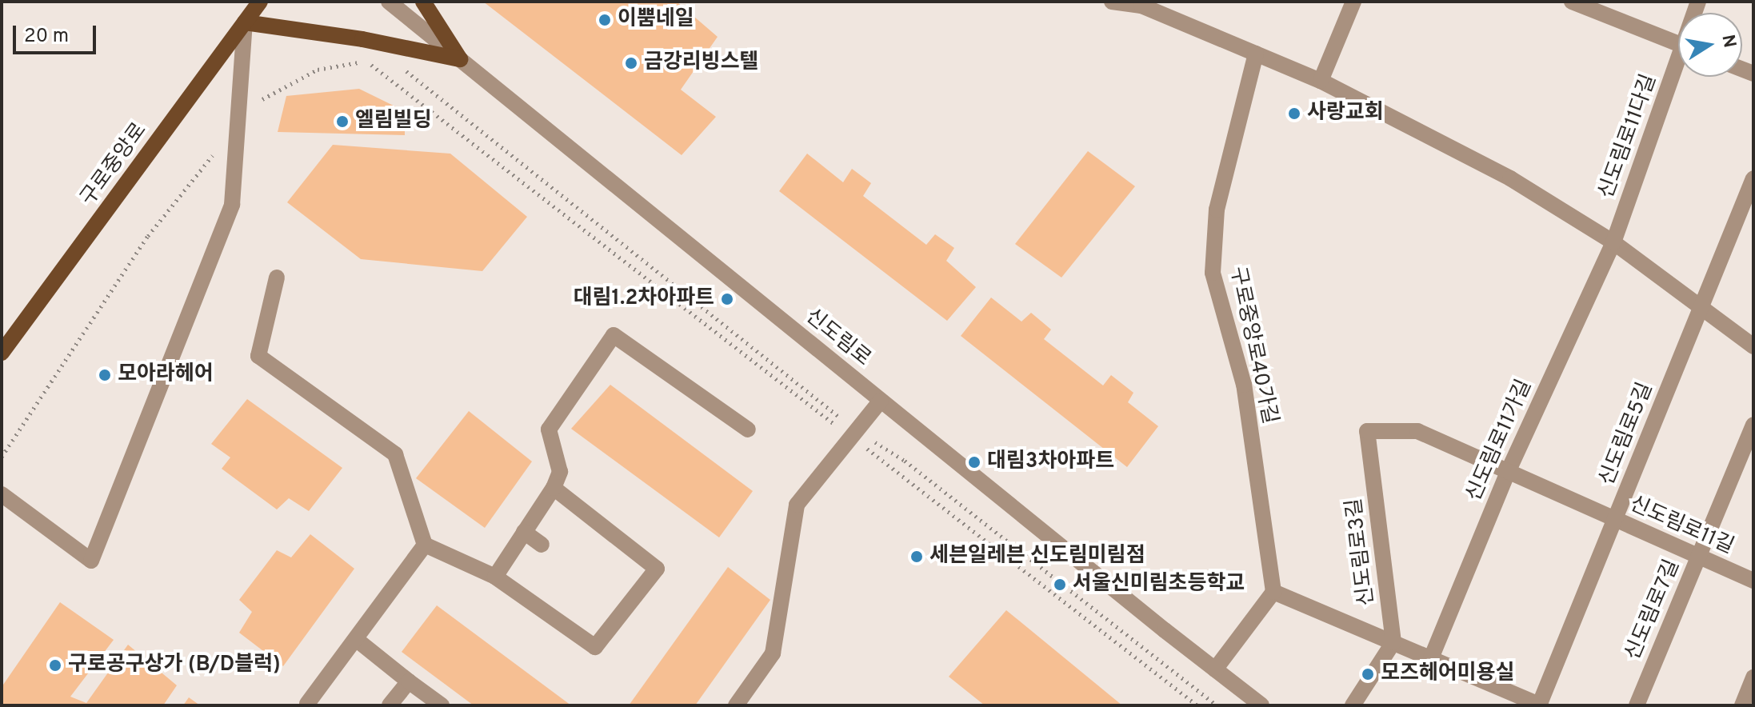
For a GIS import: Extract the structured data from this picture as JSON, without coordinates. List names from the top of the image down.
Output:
{
  "streets": {
    "main road": ["구로중앙로"],
    "street": [
      "신도림로11다길",
      "신도림로",
      "구로중앙로40가길",
      "신도림로5길",
      "신도림로11가길",
      "신도림로11길",
      "신도림로3길",
      "신도림로7길"
    ]
  },
  "crossings": [
    ["신도림로11다길", "신도림로11가길"],
    ["신도림로5길", "신도림로11길"],
    ["신도림로11가길", "신도림로11길"],
    ["신도림로11길", "신도림로3길"],
    ["신도림로11길", "신도림로7길"]
  ],
  "places": [
    "이뿜네일",
    "금강리빙스텔",
    "사랑교회",
    "엘림빌딩",
    "대림1.2차아파트",
    "모아라헤어",
    "대림3차아파트",
    "세븐일레븐 신도림미림점",
    "서울신미림초등학교",
    "구로공구상가 (B/D블럭)",
    "모즈헤어미용실"
  ],
  "scale_bar": "20 m",
  "north": "right"
}
